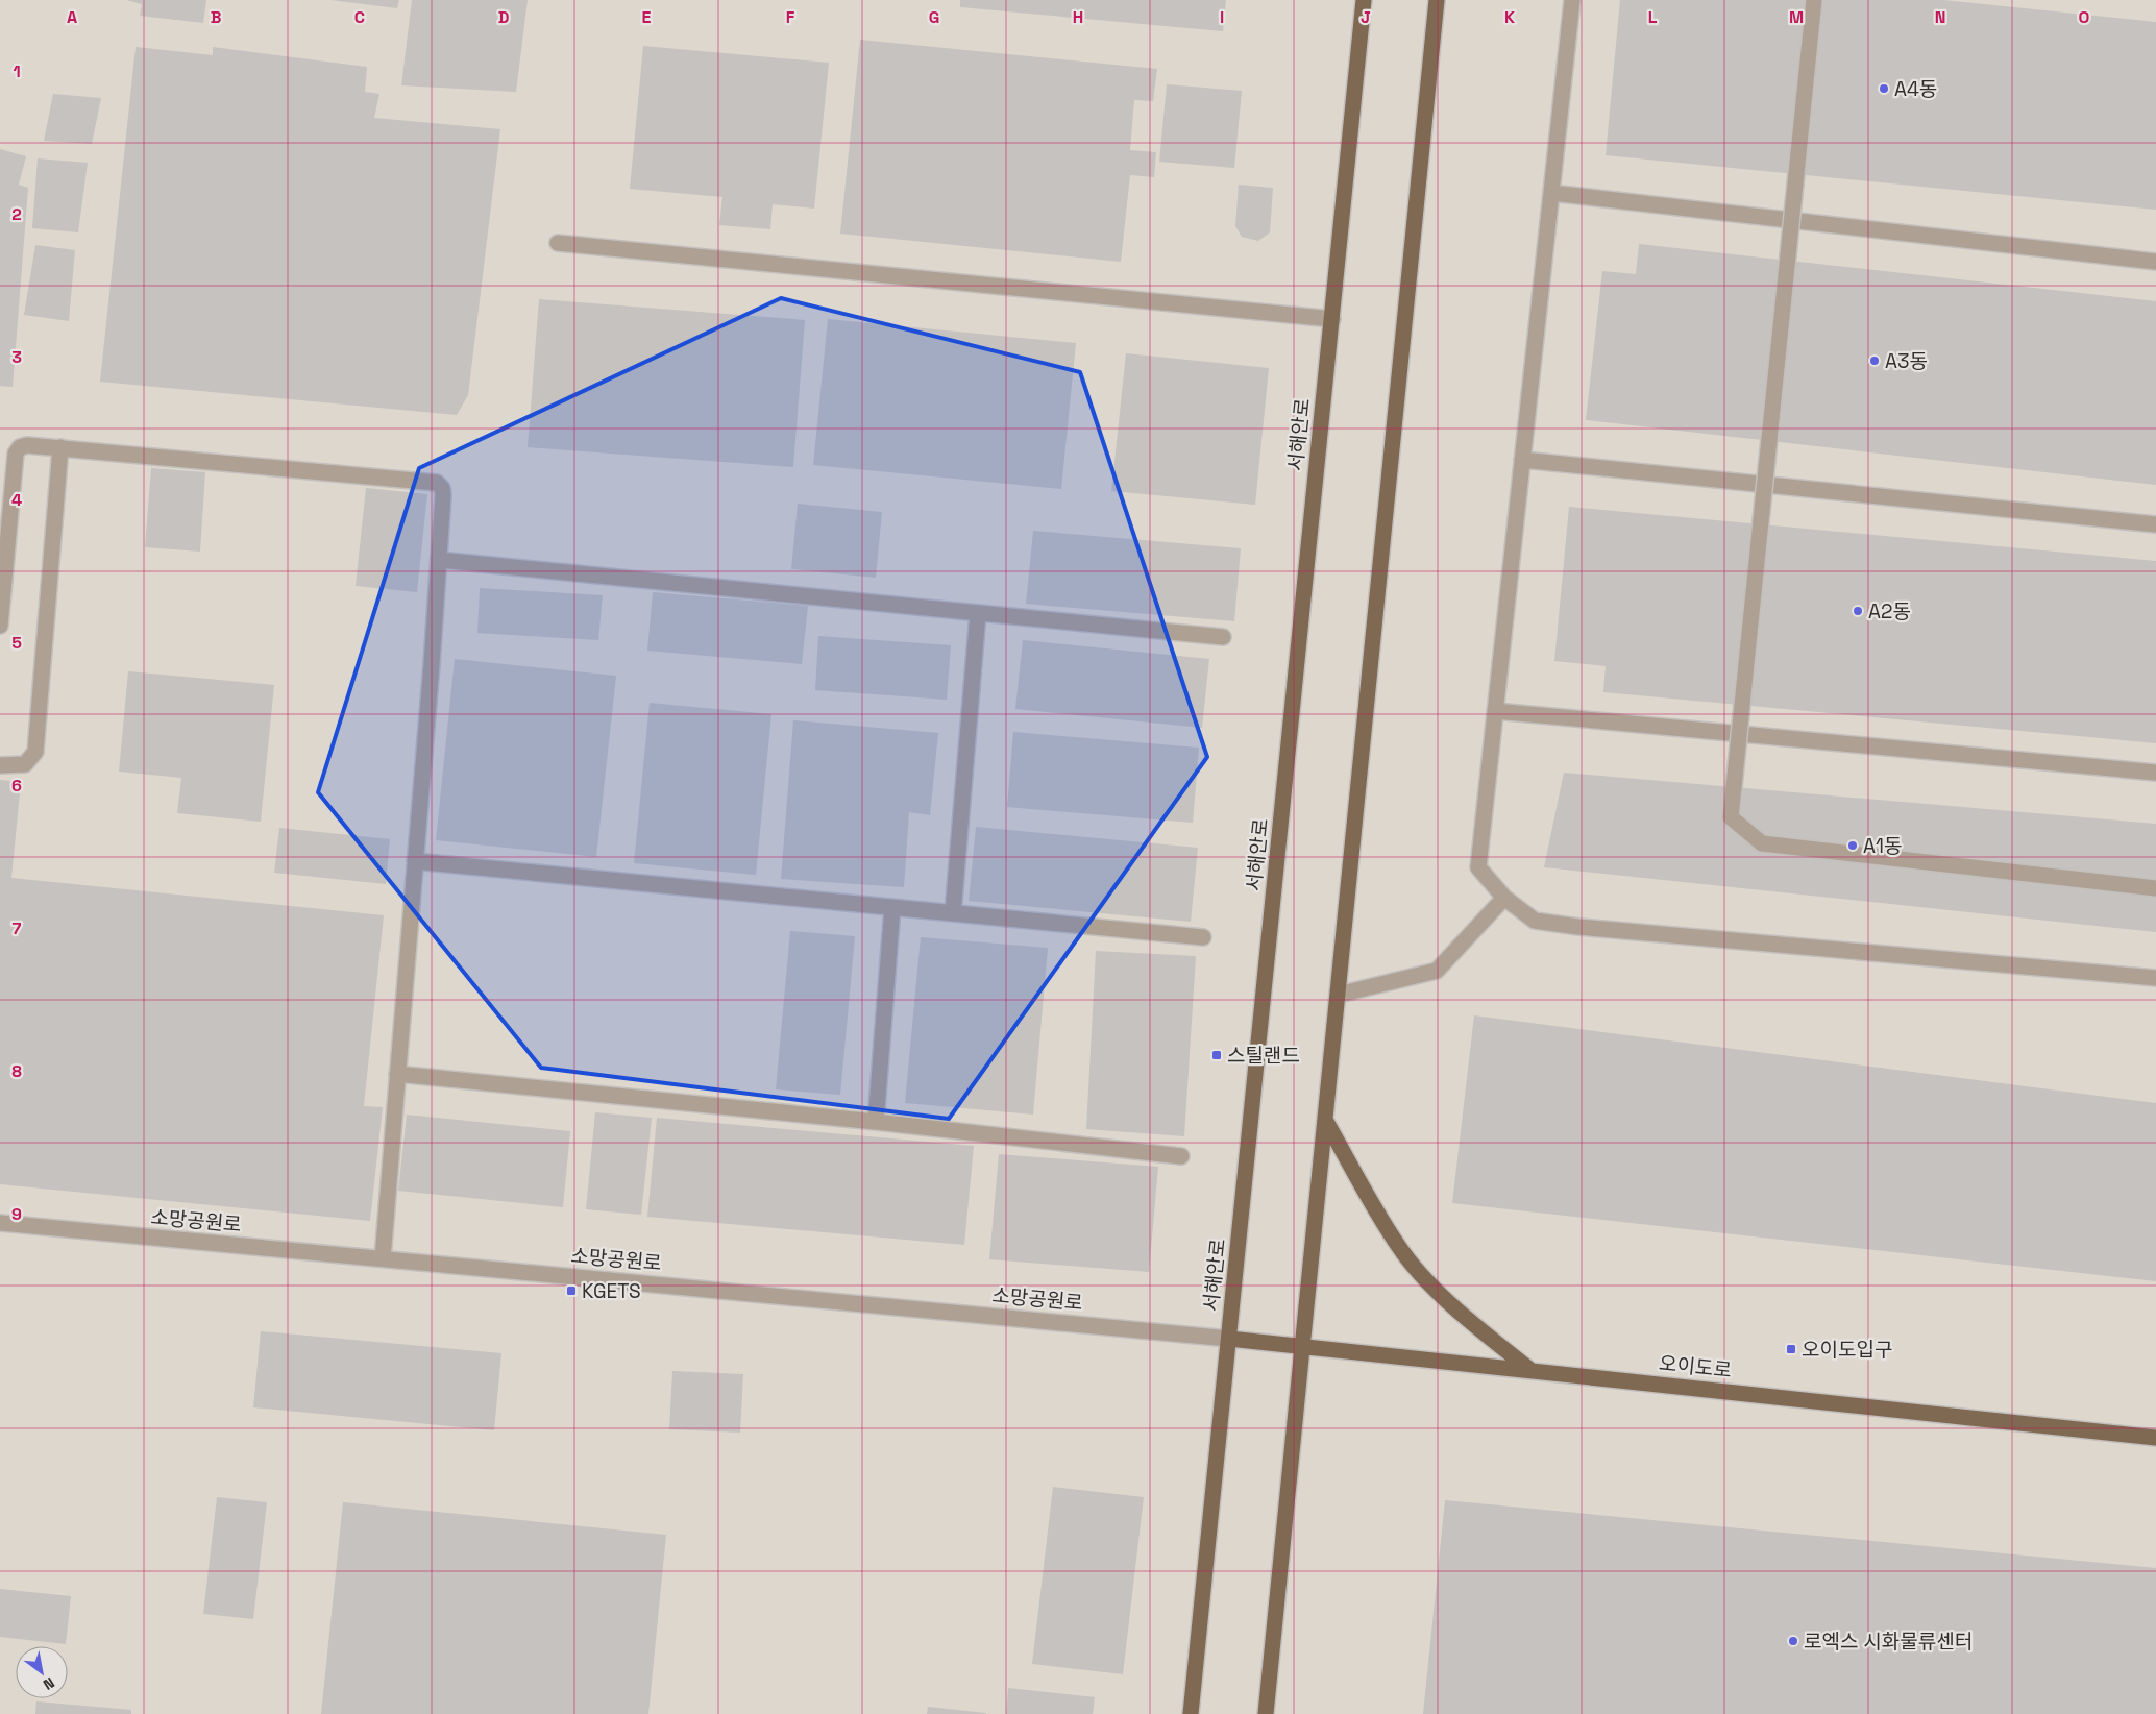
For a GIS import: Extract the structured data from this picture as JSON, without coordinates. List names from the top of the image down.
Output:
{
  "streets": {
    "main road": ["서해안로", "오이도로"],
    "street": ["소망공원로"]
  },
  "crossings": [
    ["서해안로", "소망공원로"],
    ["서해안로", "오이도로"],
    ["소망공원로", "오이도로"]
  ],
  "places": {
    "other": [
      "A4동",
      "A3동",
      "A2동",
      "A1동",
      "로엑스 시화물류센터"
    ],
    "transit": ["스틸랜드", "KGETS", "오이도입구"]
  },
  "north": "bottom right",
  "grid": {
    "columns": [
      "A",
      "B",
      "C",
      "D",
      "E",
      "F",
      "G",
      "H",
      "I",
      "J",
      "K",
      "L",
      "M",
      "N",
      "O"
    ],
    "rows": [
      "1",
      "2",
      "3",
      "4",
      "5",
      "6",
      "7",
      "8",
      "9"
    ]
  }
}
